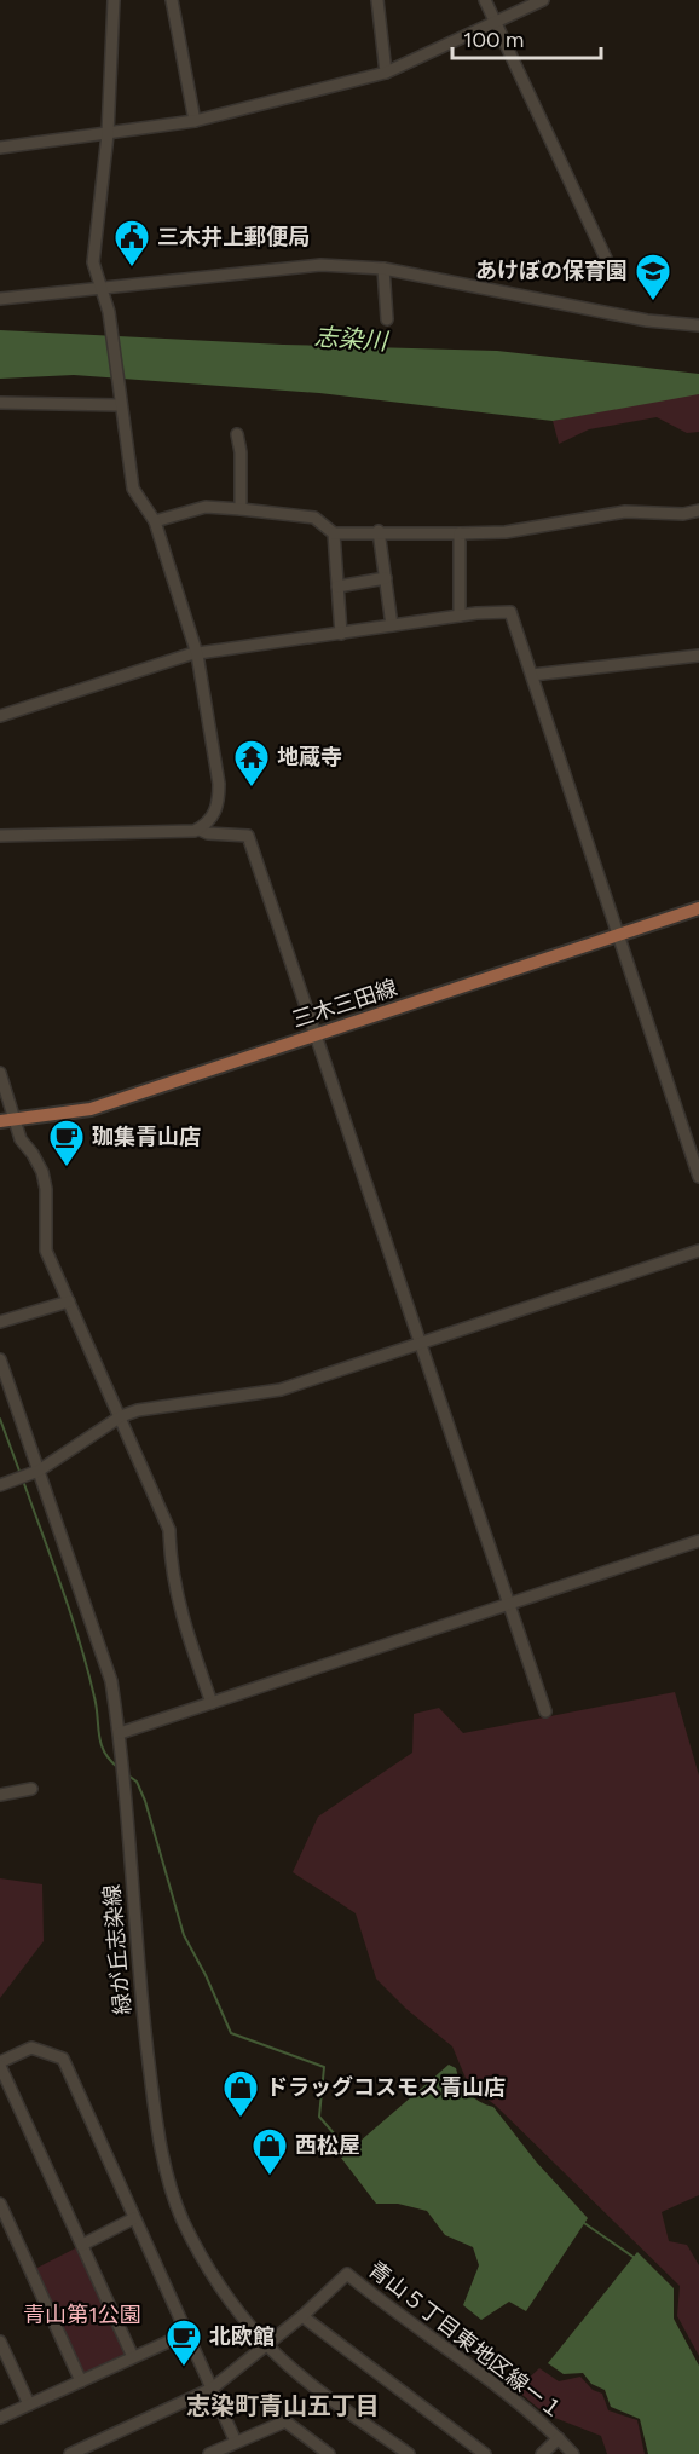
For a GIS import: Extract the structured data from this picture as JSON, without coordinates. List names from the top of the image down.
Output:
{
  "streets": {
    "main road": ["三木三田線"],
    "street": ["緑が丘志染線", "青山５丁目東地区線ー１"]
  },
  "crossings": [
    ["緑が丘志染線", "青山５丁目東地区線ー１"]
  ],
  "districts": ["志染町青山五丁目"],
  "water": ["志染川"],
  "parks": ["青山第1公園"],
  "places": {
    "public building": ["三木井上郵便局"],
    "school or university": ["あけぼの保育園"],
    "temple": ["地蔵寺"],
    "cafe": ["珈集青山店", "北欧館"],
    "shop": ["ドラッグコスモス青山店", "西松屋"]
  },
  "scale_bar": "100 m"
}
